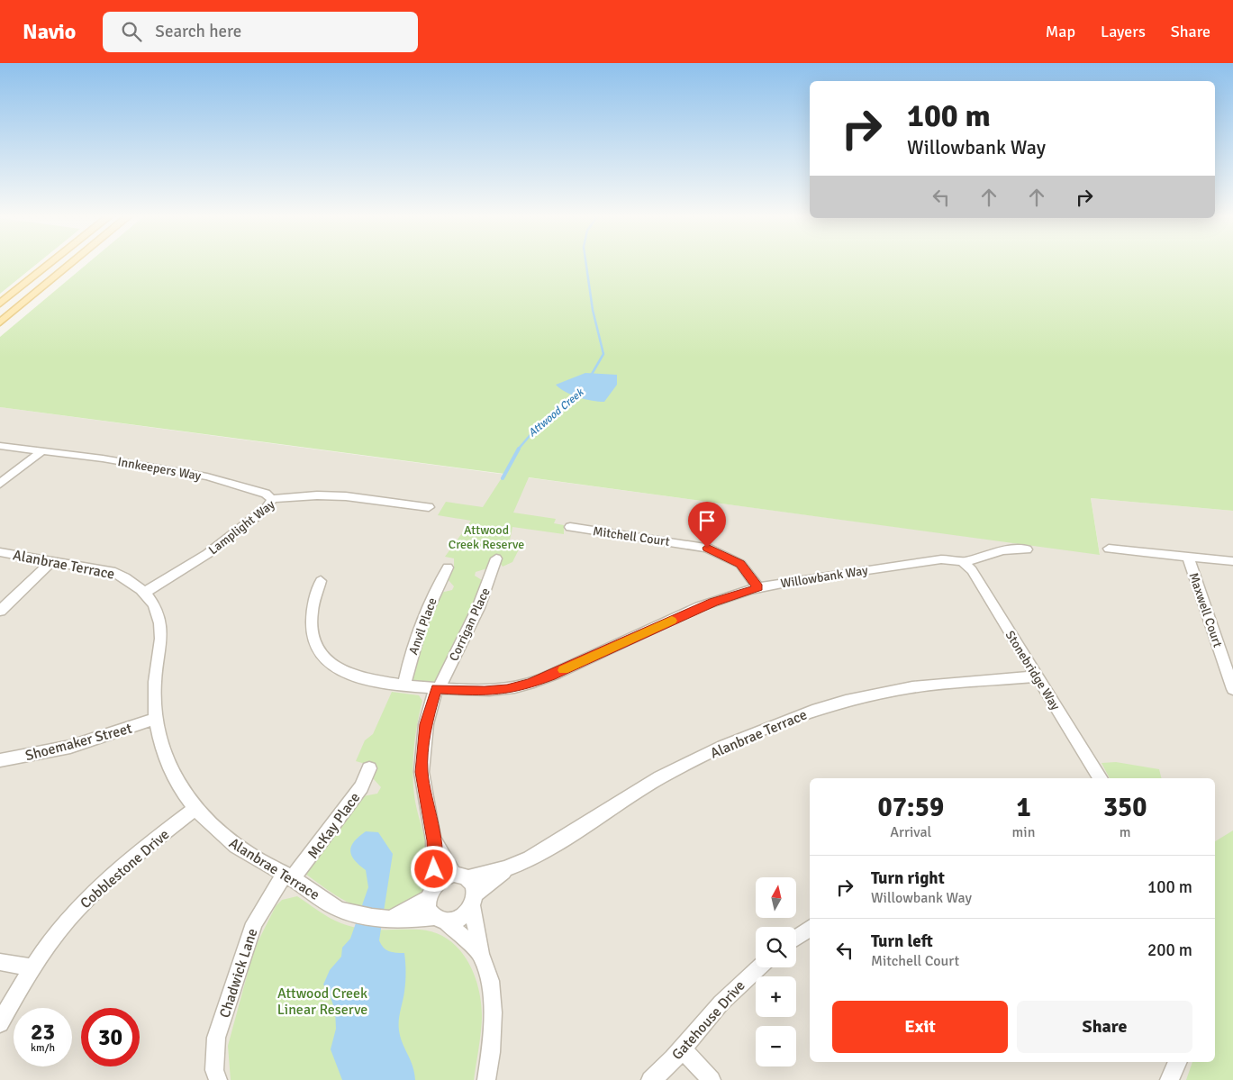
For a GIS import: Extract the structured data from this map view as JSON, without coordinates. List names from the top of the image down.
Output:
{
  "streets": {
    "street": [
      "Innkeepers Way",
      "Lamplight Way",
      "Mitchell Court",
      "Alanbrae Terrace",
      "Willowbank Way",
      "Maxwell Court",
      "Corrigan Place",
      "Anvil Place",
      "Stonebridge Way",
      "Shoemaker Street",
      "McKay Place",
      "Cobblestone Drive",
      "Chadwick Lane",
      "Gatehouse Drive"
    ]
  },
  "crossings": [
    ["Innkeepers Way", "Lamplight Way"],
    ["Lamplight Way", "Alanbrae Terrace"],
    ["Mitchell Court", "Willowbank Way"],
    ["Alanbrae Terrace", "Stonebridge Way"],
    ["Alanbrae Terrace", "Shoemaker Street"],
    ["Alanbrae Terrace", "McKay Place"],
    ["Alanbrae Terrace", "Cobblestone Drive"],
    ["Alanbrae Terrace", "Chadwick Lane"],
    ["Willowbank Way", "Corrigan Place"],
    ["Willowbank Way", "Anvil Place"],
    ["Willowbank Way", "Stonebridge Way"],
    ["McKay Place", "Chadwick Lane"]
  ],
  "water": ["Attwood Creek"],
  "parks": ["Attwood Creek Reserve", "Attwood Creek Linear Reserve"],
  "north": "top",
  "page": {
    "header": "Navio",
    "search": "Search here",
    "nav": ["Map", "Layers", "Share"],
    "turn": ["100 m", "Willowbank Way"],
    "eta": [
      "07:59",
      "Arrival",
      "1",
      "min",
      "350",
      "m"
    ],
    "list": [
      {
        "name": "Turn right",
        "note": "Willowbank Way",
        "value": "100 m"
      },
      {
        "name": "Turn left",
        "note": "Mitchell Court",
        "value": "200 m"
      }
    ],
    "map_buttons": ["+", "−"],
    "buttons": ["Exit", "Share"],
    "speed": "23 km/h",
    "limit": "30"
  }
}
